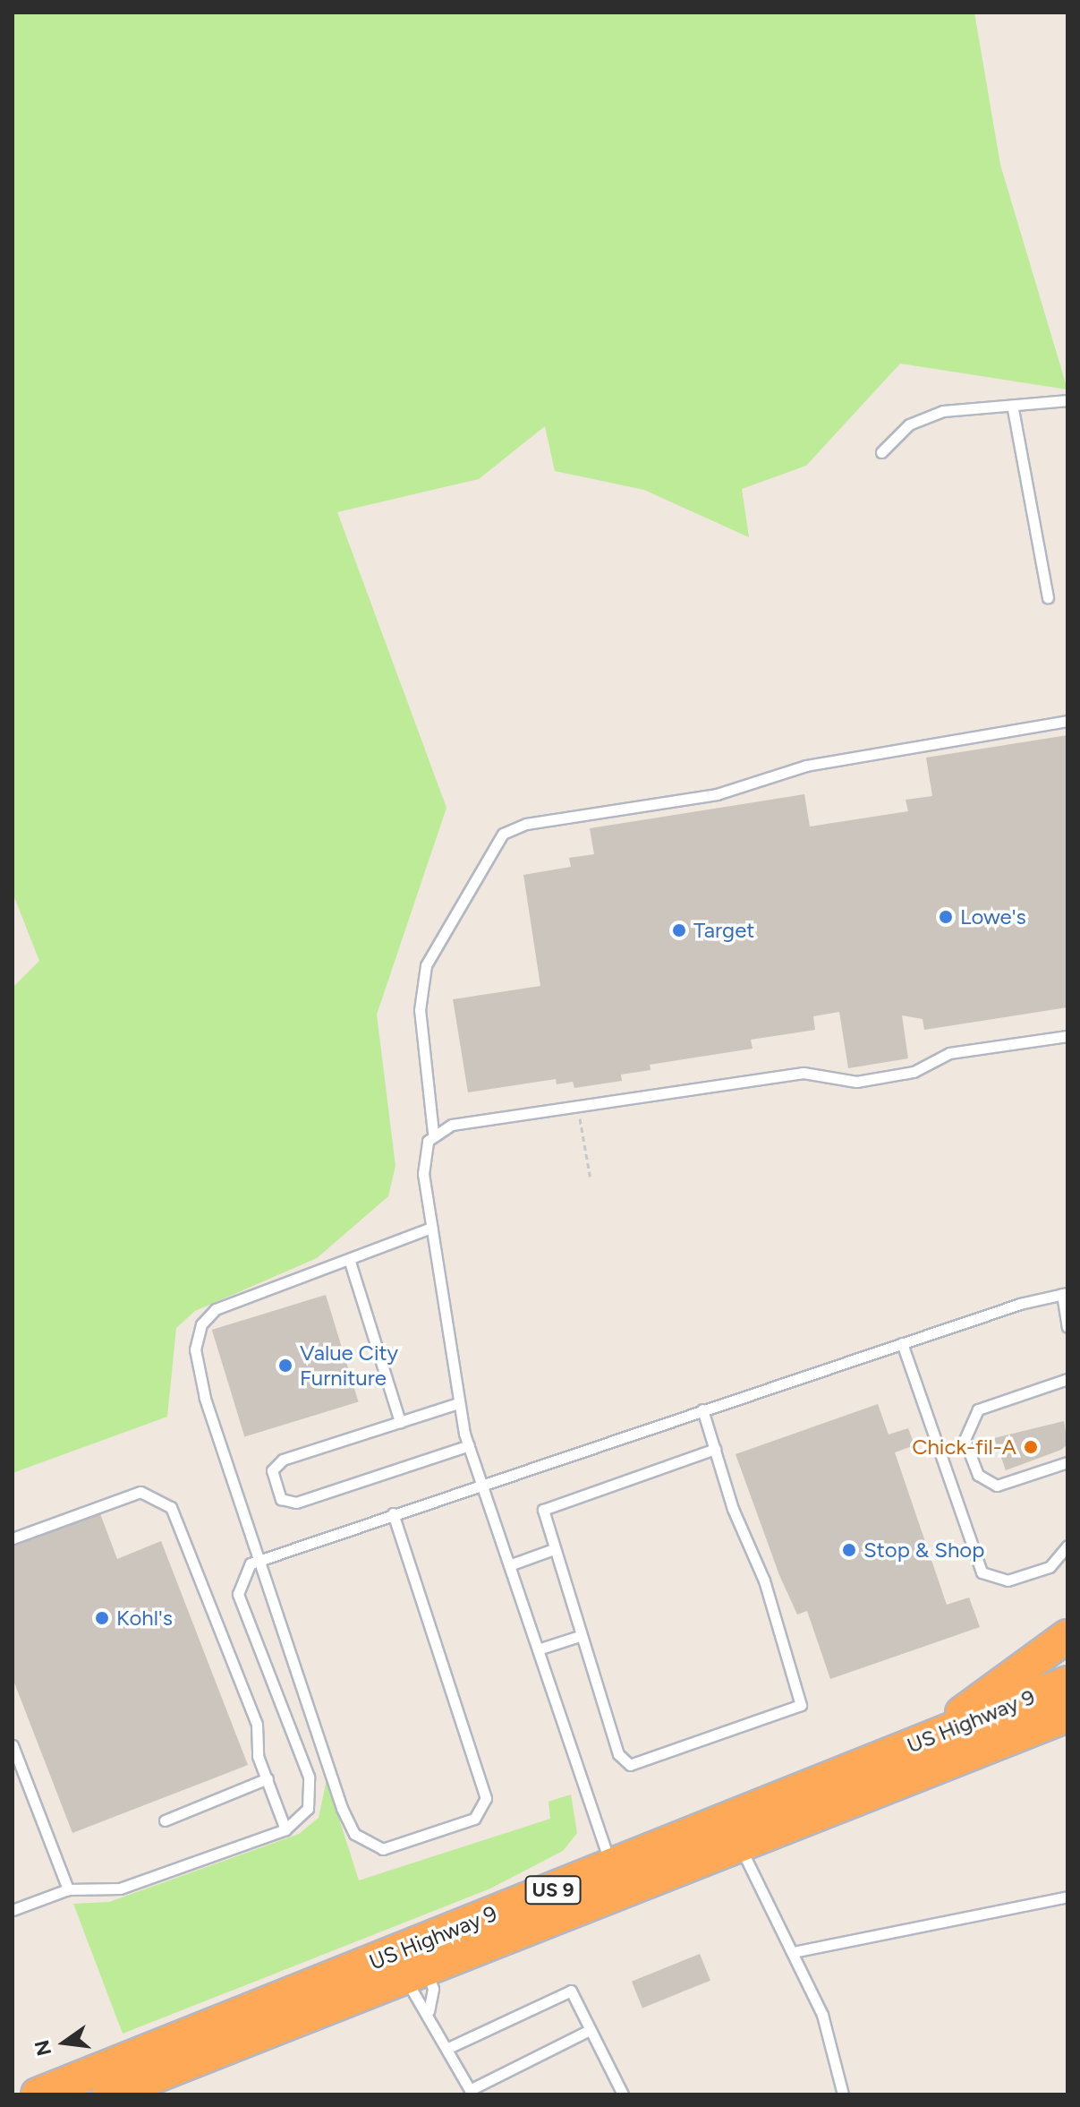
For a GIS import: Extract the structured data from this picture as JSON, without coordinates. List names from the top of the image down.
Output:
{
  "streets": {
    "highway": ["US Highway 9", "US 9"]
  },
  "places": [
    "Lowe's",
    "Target",
    "Value City Furniture",
    "Chick-fil-A",
    "Stop & Shop",
    "Kohl's"
  ],
  "north": "left"
}
